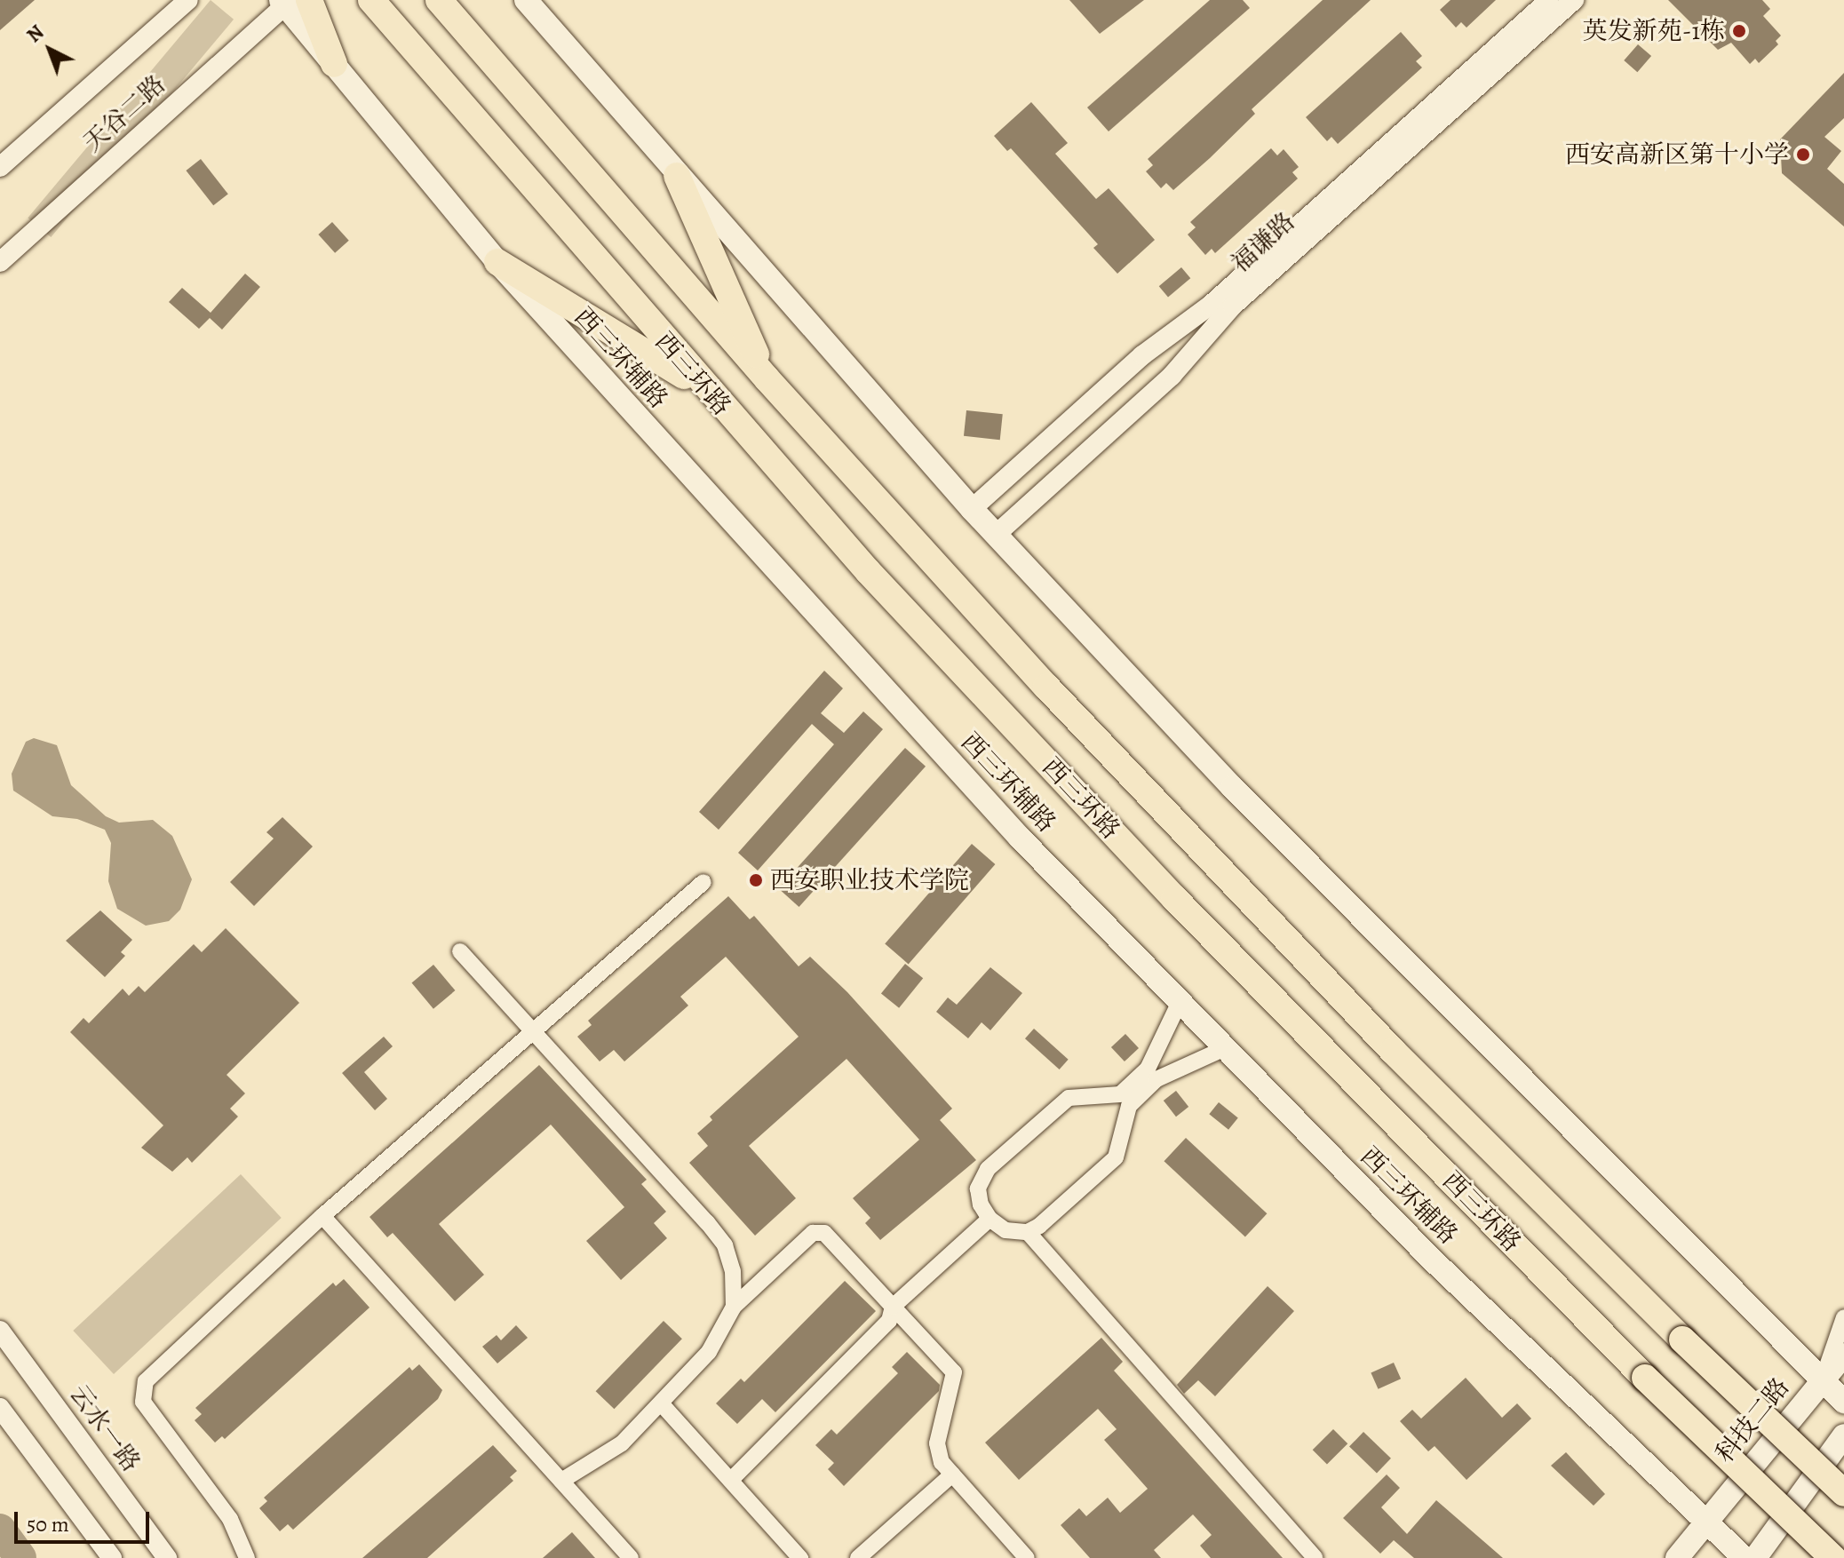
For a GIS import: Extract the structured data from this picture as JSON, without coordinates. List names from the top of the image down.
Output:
{
  "streets": {
    "highway": ["西三环路"],
    "main road": ["西三环辅路", "科技二路"],
    "street": ["天谷二路", "福谦路", "云水一路"]
  },
  "crossings": [
    ["西三环辅路", "科技二路"]
  ],
  "places": ["英发新苑-1栋", "西安高新区第十小学", "西安职业技术学院"],
  "scale_bar": "50 m",
  "north": "top left"
}
